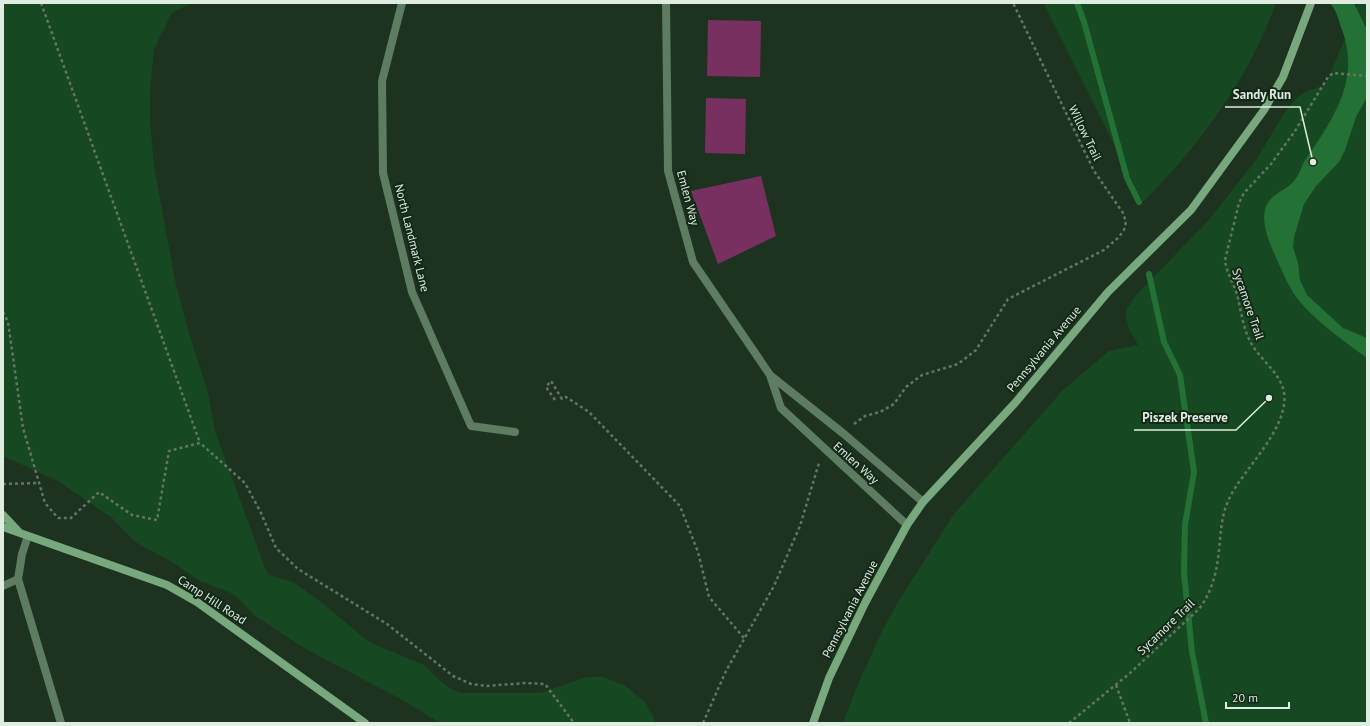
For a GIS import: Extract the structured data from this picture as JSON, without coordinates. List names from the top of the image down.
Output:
{
  "streets": {
    "main road": ["Pennsylvania Avenue", "Camp Hill Road"],
    "street": ["Emlen Way", "North Landmark Lane"],
    "path": ["Willow Trail", "Sycamore Trail"]
  },
  "crossings": [
    ["Emlen Way", "Pennsylvania Avenue"]
  ],
  "places": ["Sandy Run", "Piszek Preserve"],
  "scale_bar": "20 m"
}
